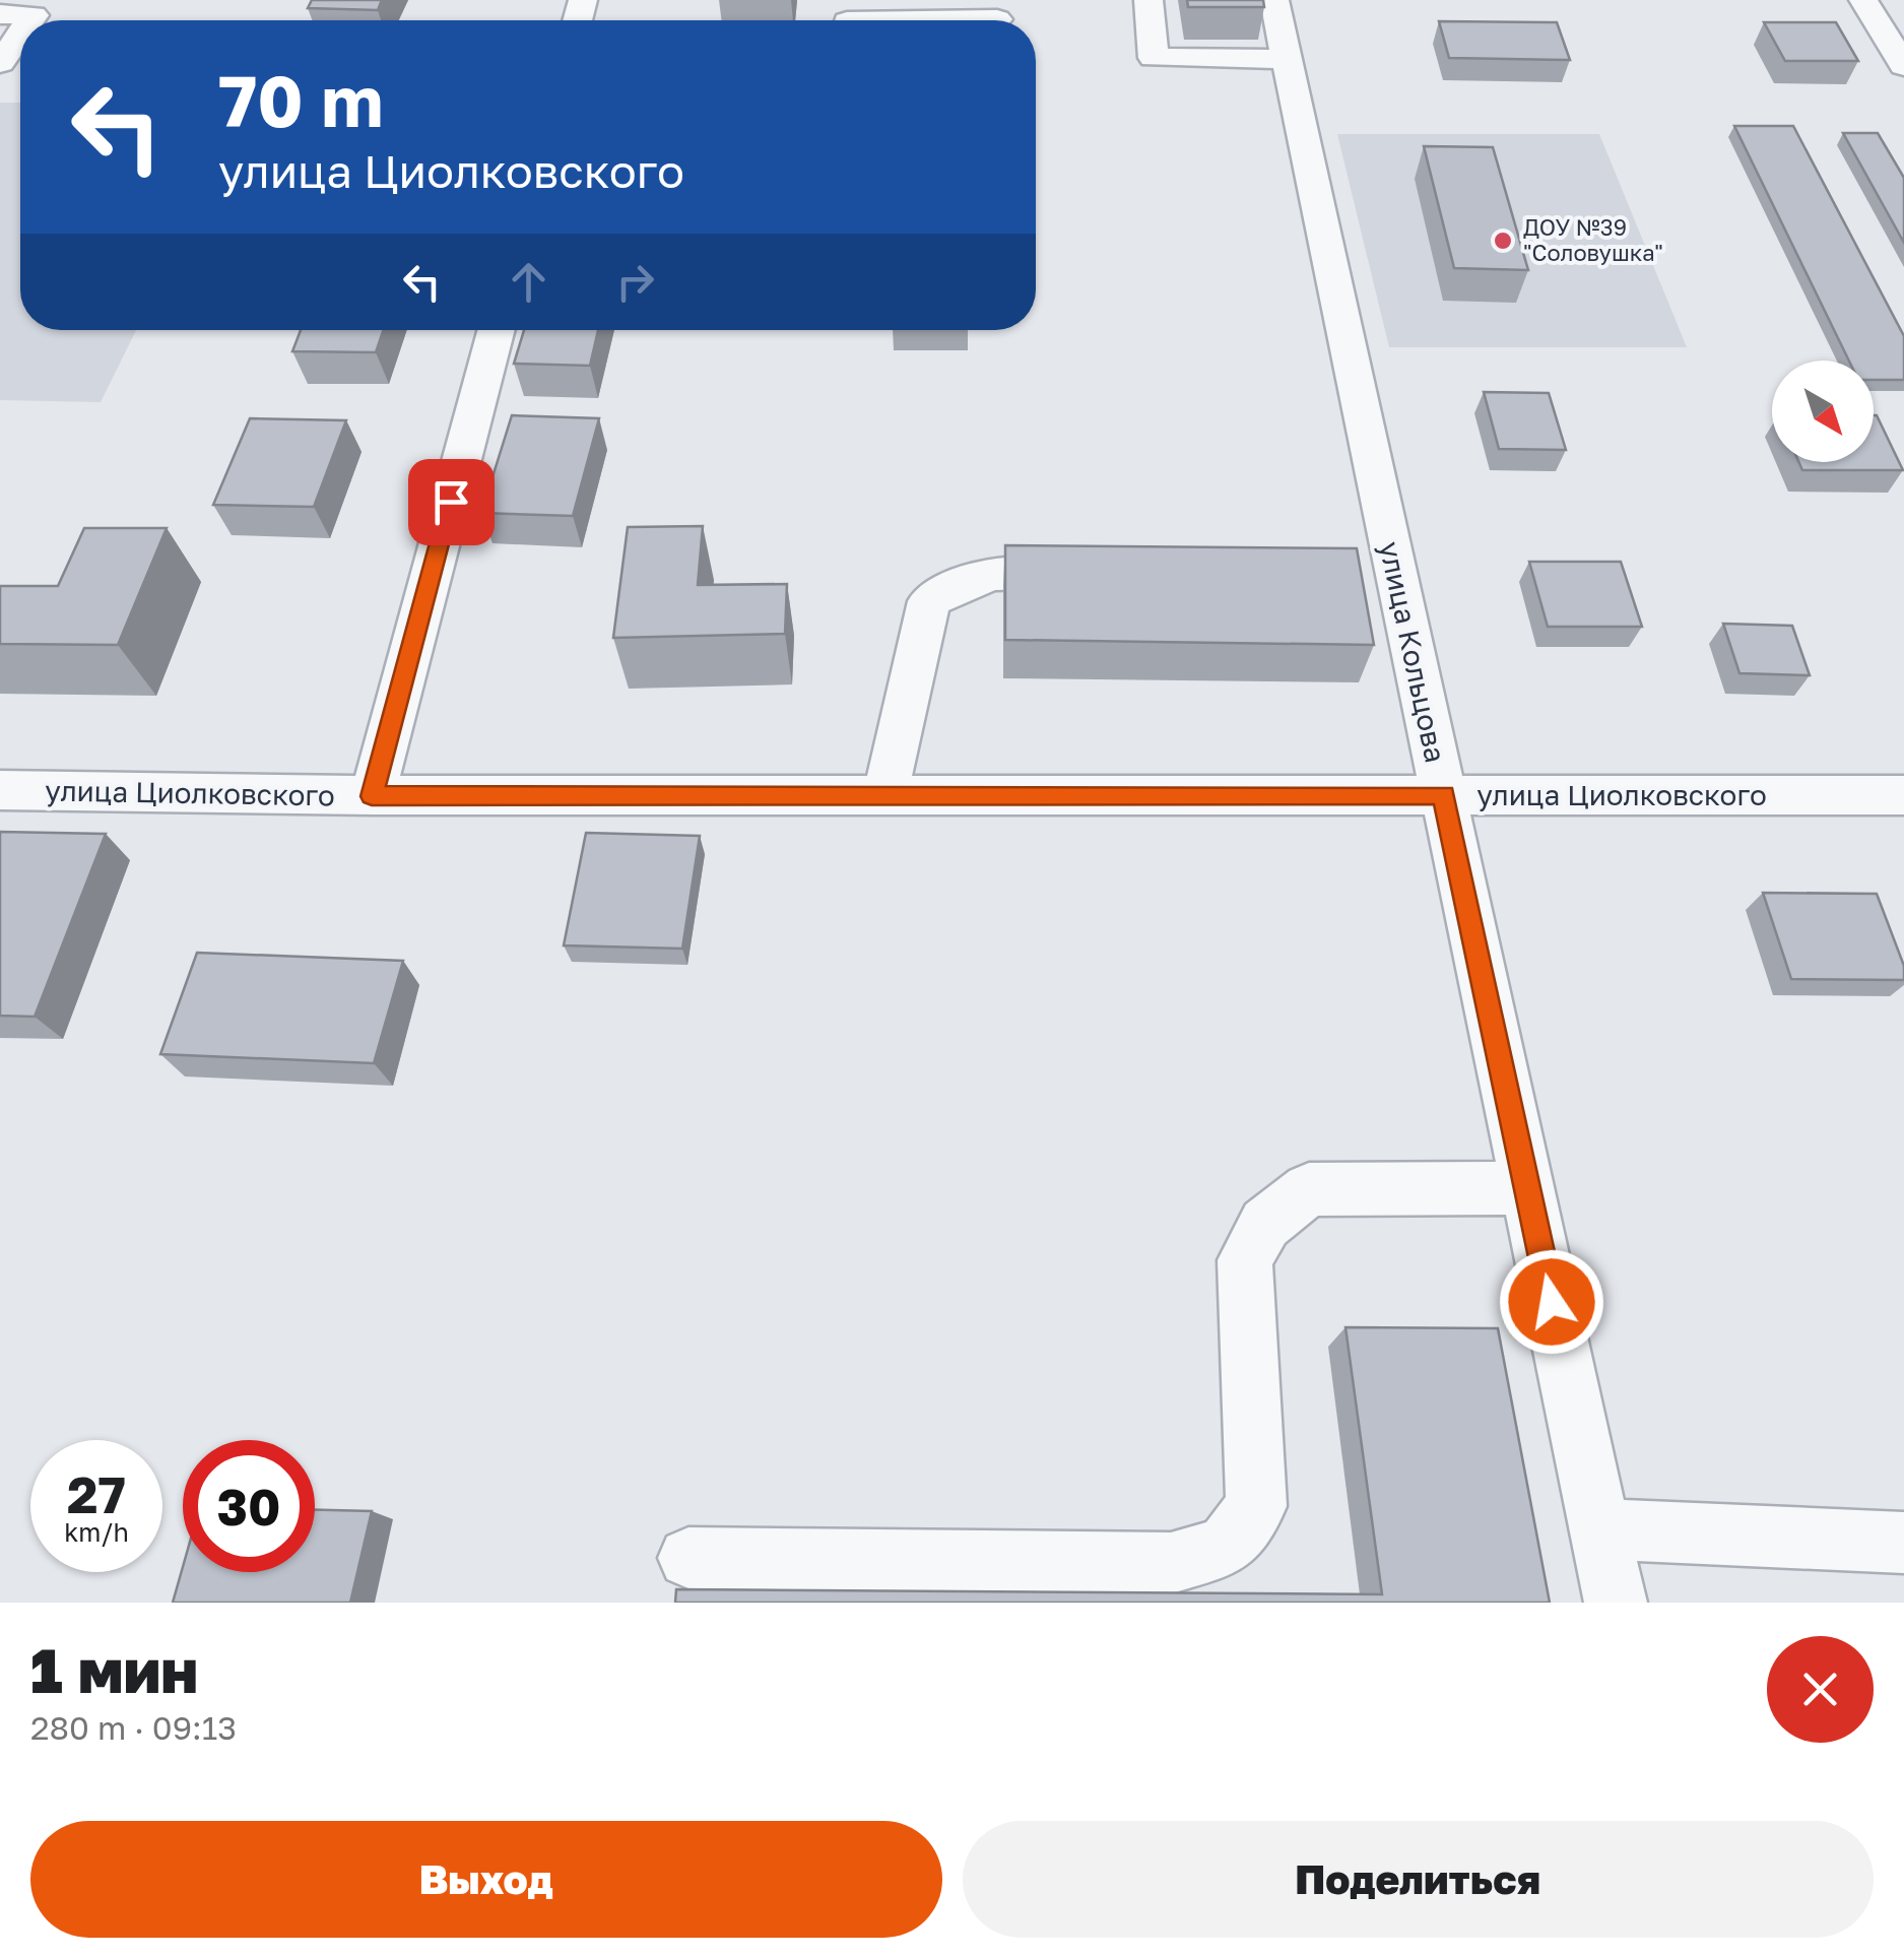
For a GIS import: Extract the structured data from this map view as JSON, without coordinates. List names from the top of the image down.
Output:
{
  "streets": {
    "street": ["улица Кольцова", "улица Циолковского"]
  },
  "crossings": [
    ["улица Кольцова", "улица Циолковского"]
  ],
  "places": ["ДОУ №39 \"Соловушка\""],
  "north": "bottom right",
  "page": {
    "turn": ["70 m", "улица Циолковского"],
    "speed": "27 km/h",
    "limit": "30",
    "heading": ["1 мин", "280 m · 09:13"],
    "buttons": ["Выход", "Поделиться"]
  }
}
